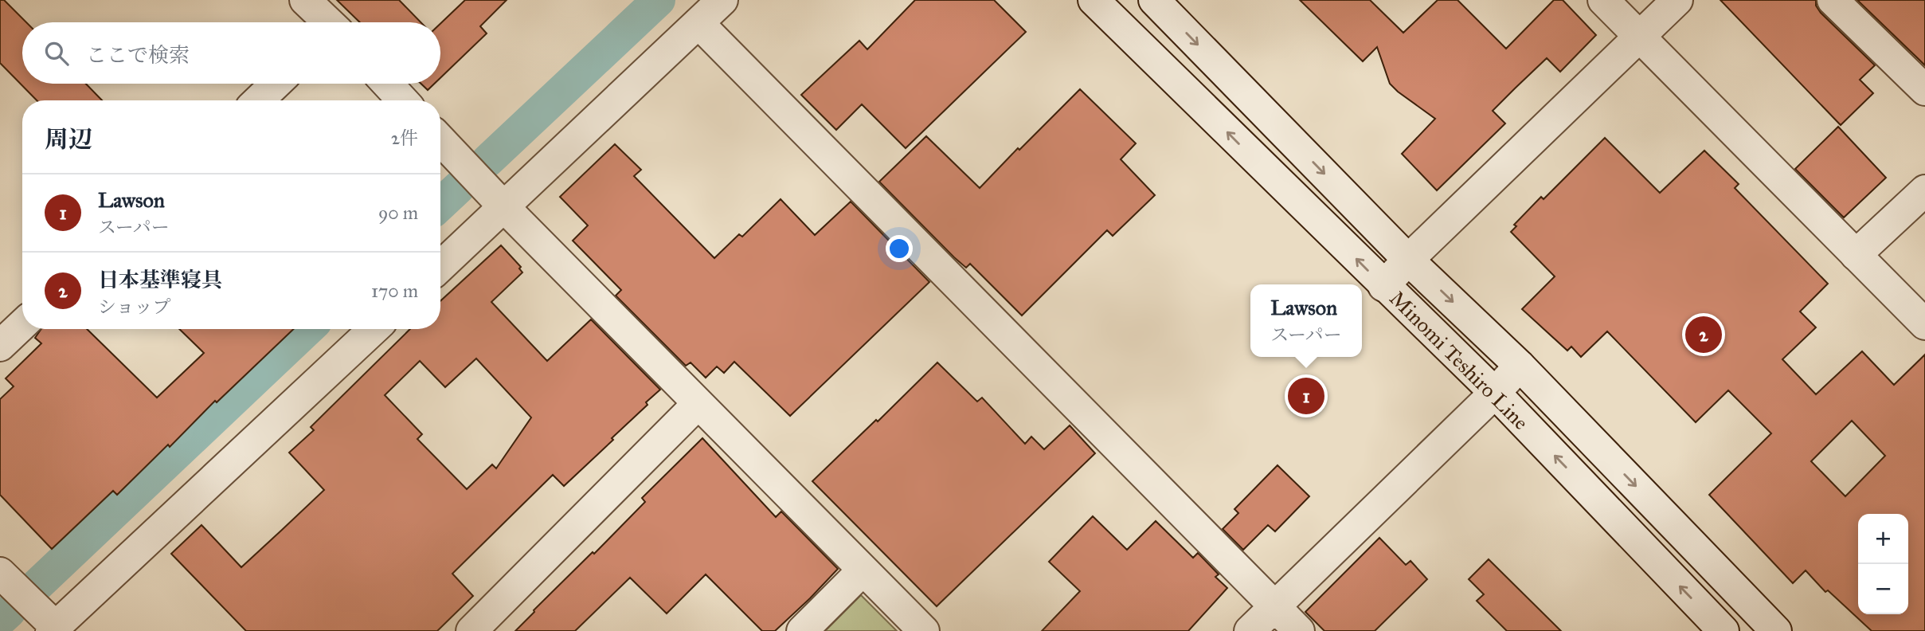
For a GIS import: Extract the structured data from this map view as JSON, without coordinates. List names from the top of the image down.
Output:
{
  "streets": {
    "street": ["Minomi Teshiro Line"]
  },
  "page": {
    "search": "ここで検索",
    "heading": ["周辺", "2件"],
    "list": [
      {
        "mark": "1",
        "name": "Lawson",
        "note": "スーパー",
        "value": "90 m"
      },
      {
        "mark": "2",
        "name": "日本基準寝具",
        "note": "ショップ",
        "value": "170 m"
      }
    ],
    "popup": ["Lawson", "スーパー"],
    "pins": ["2", "1"],
    "map_buttons": ["+", "−"]
  }
}
